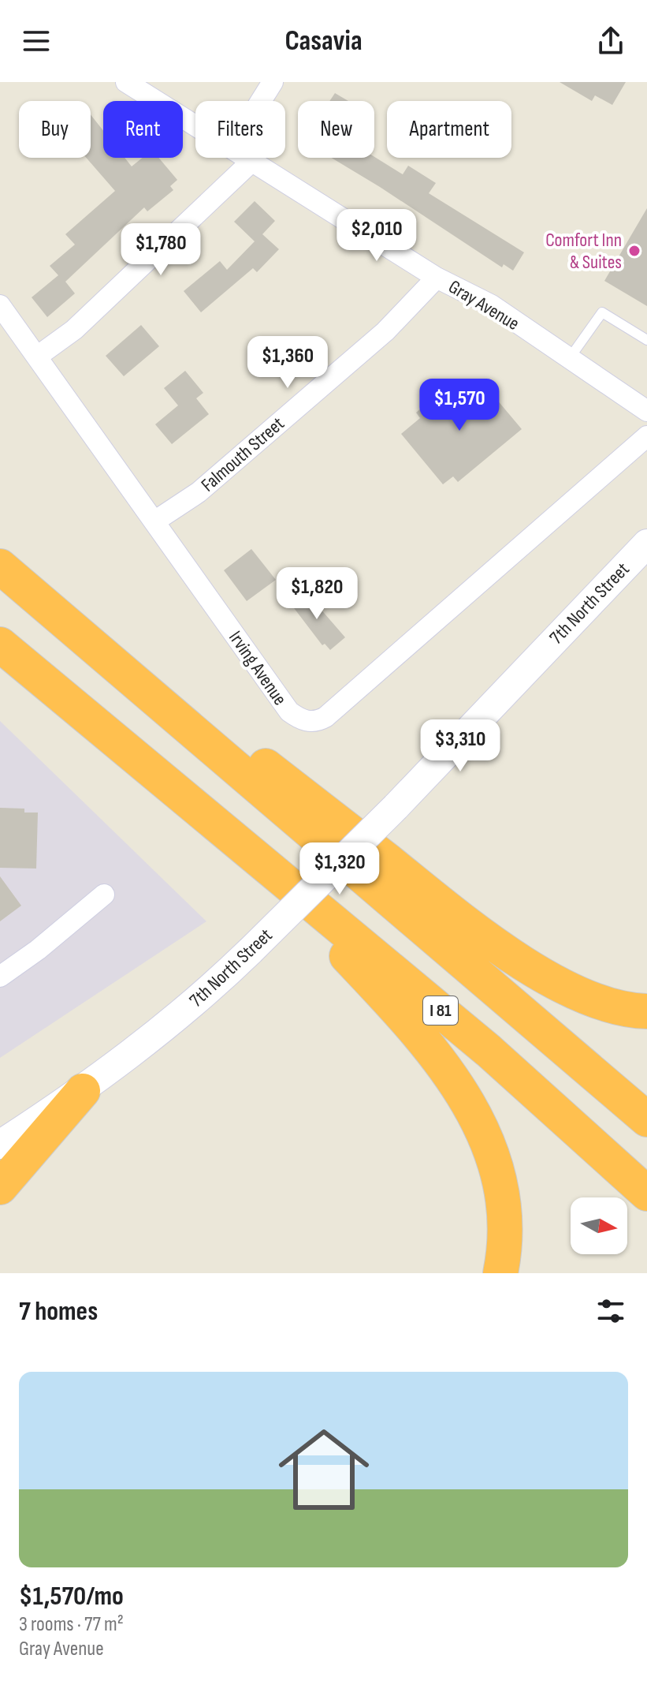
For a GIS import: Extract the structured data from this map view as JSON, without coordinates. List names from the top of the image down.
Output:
{
  "streets": {
    "highway": ["I 81"],
    "street": [
      "Gray Avenue",
      "Falmouth Street",
      "7th North Street",
      "Irving Avenue"
    ]
  },
  "crossings": [
    ["Gray Avenue", "Falmouth Street"],
    ["Falmouth Street", "Irving Avenue"]
  ],
  "places": ["Comfort Inn & Suites"],
  "north": "right",
  "page": {
    "header": "Casavia",
    "chip": [
      "Buy",
      "Rent",
      "Filters",
      "New",
      "Apartment"
    ],
    "price": [
      "$2,010",
      "$1,780",
      "$1,360",
      "$1,570",
      "$1,820",
      "$3,310",
      "$1,320"
    ],
    "heading": "7 homes",
    "list": [
      {
        "name": "$1,570/mo",
        "note": "3 rooms · 77 m² · Gray Avenue"
      }
    ]
  }
}
